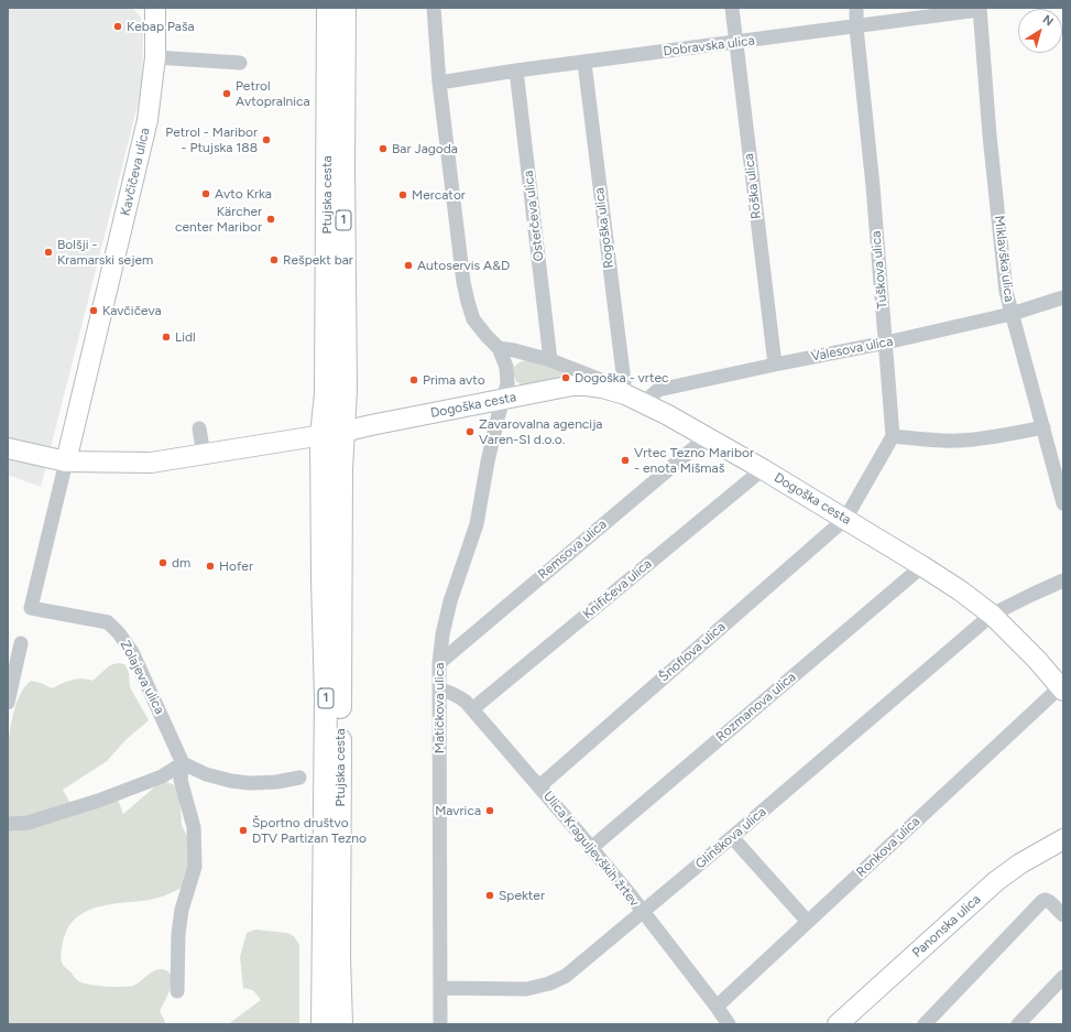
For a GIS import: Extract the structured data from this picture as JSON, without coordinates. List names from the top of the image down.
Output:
{
  "streets": {
    "main road": ["Ptujska cesta", "1"],
    "street": [
      "Dobravska ulica",
      "Kavčičeva ulica",
      "Roška ulica",
      "Osterčeva ulica",
      "Rogoška ulica",
      "Miklavška ulica",
      "Tuškova ulica",
      "Valesova ulica",
      "Dogoška cesta",
      "Remsova ulica",
      "Knifičeva ulica",
      "Šnoflova ulica",
      "Zolajeva ulica",
      "Rozmanova ulica",
      "Matičkova ulica",
      "Glinškova ulica",
      "Ronkova ulica",
      "Ulica Kraguljevških žrtev",
      "Panonska ulica"
    ]
  },
  "crossings": [
    ["Dobravska ulica", "Roška ulica"],
    ["Dobravska ulica", "Osterčeva ulica"],
    ["Dobravska ulica", "Rogoška ulica"],
    ["Dobravska ulica", "Miklavška ulica"],
    ["Dobravska ulica", "Tuškova ulica"],
    ["Kavčičeva ulica", "Zolajeva ulica"],
    ["Roška ulica", "Valesova ulica"],
    ["Ptujska cesta", "Dogoška cesta"],
    ["Rogoška ulica", "Dogoška cesta"],
    ["Miklavška ulica", "Valesova ulica"],
    ["Tuškova ulica", "Valesova ulica"],
    ["Valesova ulica", "Dogoška cesta"],
    ["Dogoška cesta", "Remsova ulica"],
    ["Dogoška cesta", "Knifičeva ulica"],
    ["Dogoška cesta", "Šnoflova ulica"],
    ["Dogoška cesta", "Rozmanova ulica"],
    ["Dogoška cesta", "Matičkova ulica"],
    ["Dogoška cesta", "Glinškova ulica"],
    ["Dogoška cesta", "Ronkova ulica"],
    ["Remsova ulica", "Matičkova ulica"],
    ["Knifičeva ulica", "Ulica Kraguljevških žrtev"],
    ["Šnoflova ulica", "Ulica Kraguljevških žrtev"],
    ["Rozmanova ulica", "Ulica Kraguljevških žrtev"],
    ["Matičkova ulica", "Glinškova ulica"],
    ["Matičkova ulica", "Ulica Kraguljevških žrtev"],
    ["Glinškova ulica", "Ulica Kraguljevških žrtev"],
    ["Ronkova ulica", "Ulica Kraguljevških žrtev"]
  ],
  "places": [
    "Kebap Paša",
    "Petrol Avtopralnica",
    "Petrol - Maribor - Ptujska 188",
    "Bar Jagoda",
    "Avto Krka",
    "Mercator",
    "Kärcher center Maribor",
    "Bolšji - Kramarski sejem",
    "Rešpekt bar",
    "Autoservis A&D",
    "Kavčičeva",
    "Lidl",
    "Dogoška - vrtec",
    "Prima avto",
    "Zavarovalna agencija Varen-SI d.o.o.",
    "Vrtec Tezno Maribor - enota Mišmaš",
    "dm",
    "Hofer",
    "Mavrica",
    "Športno društvo DTV Partizan Tezno",
    "Spekter"
  ],
  "north": "top right"
}
